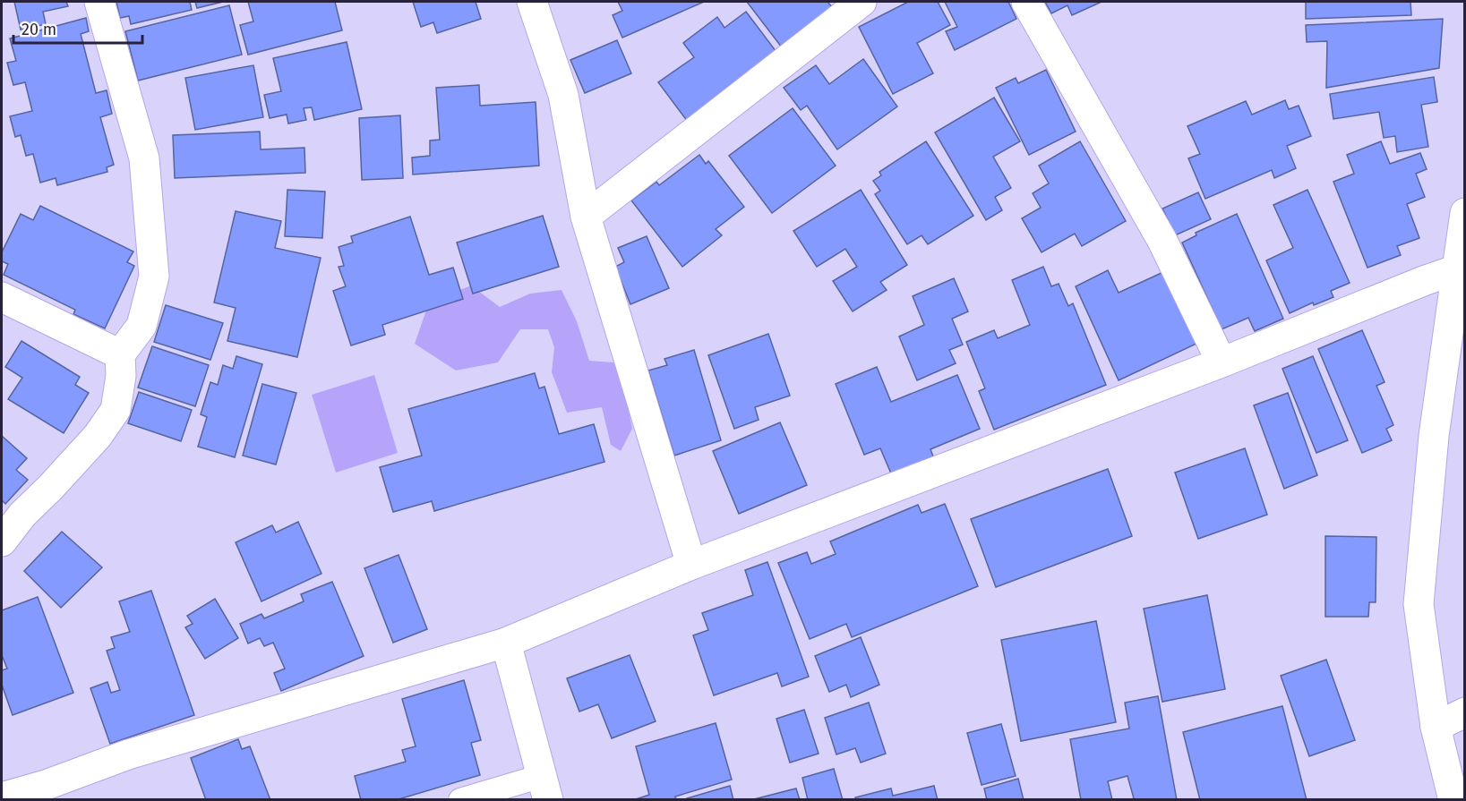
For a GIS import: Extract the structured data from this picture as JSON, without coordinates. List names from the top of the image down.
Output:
{
  "scale_bar": "20 m"
}
